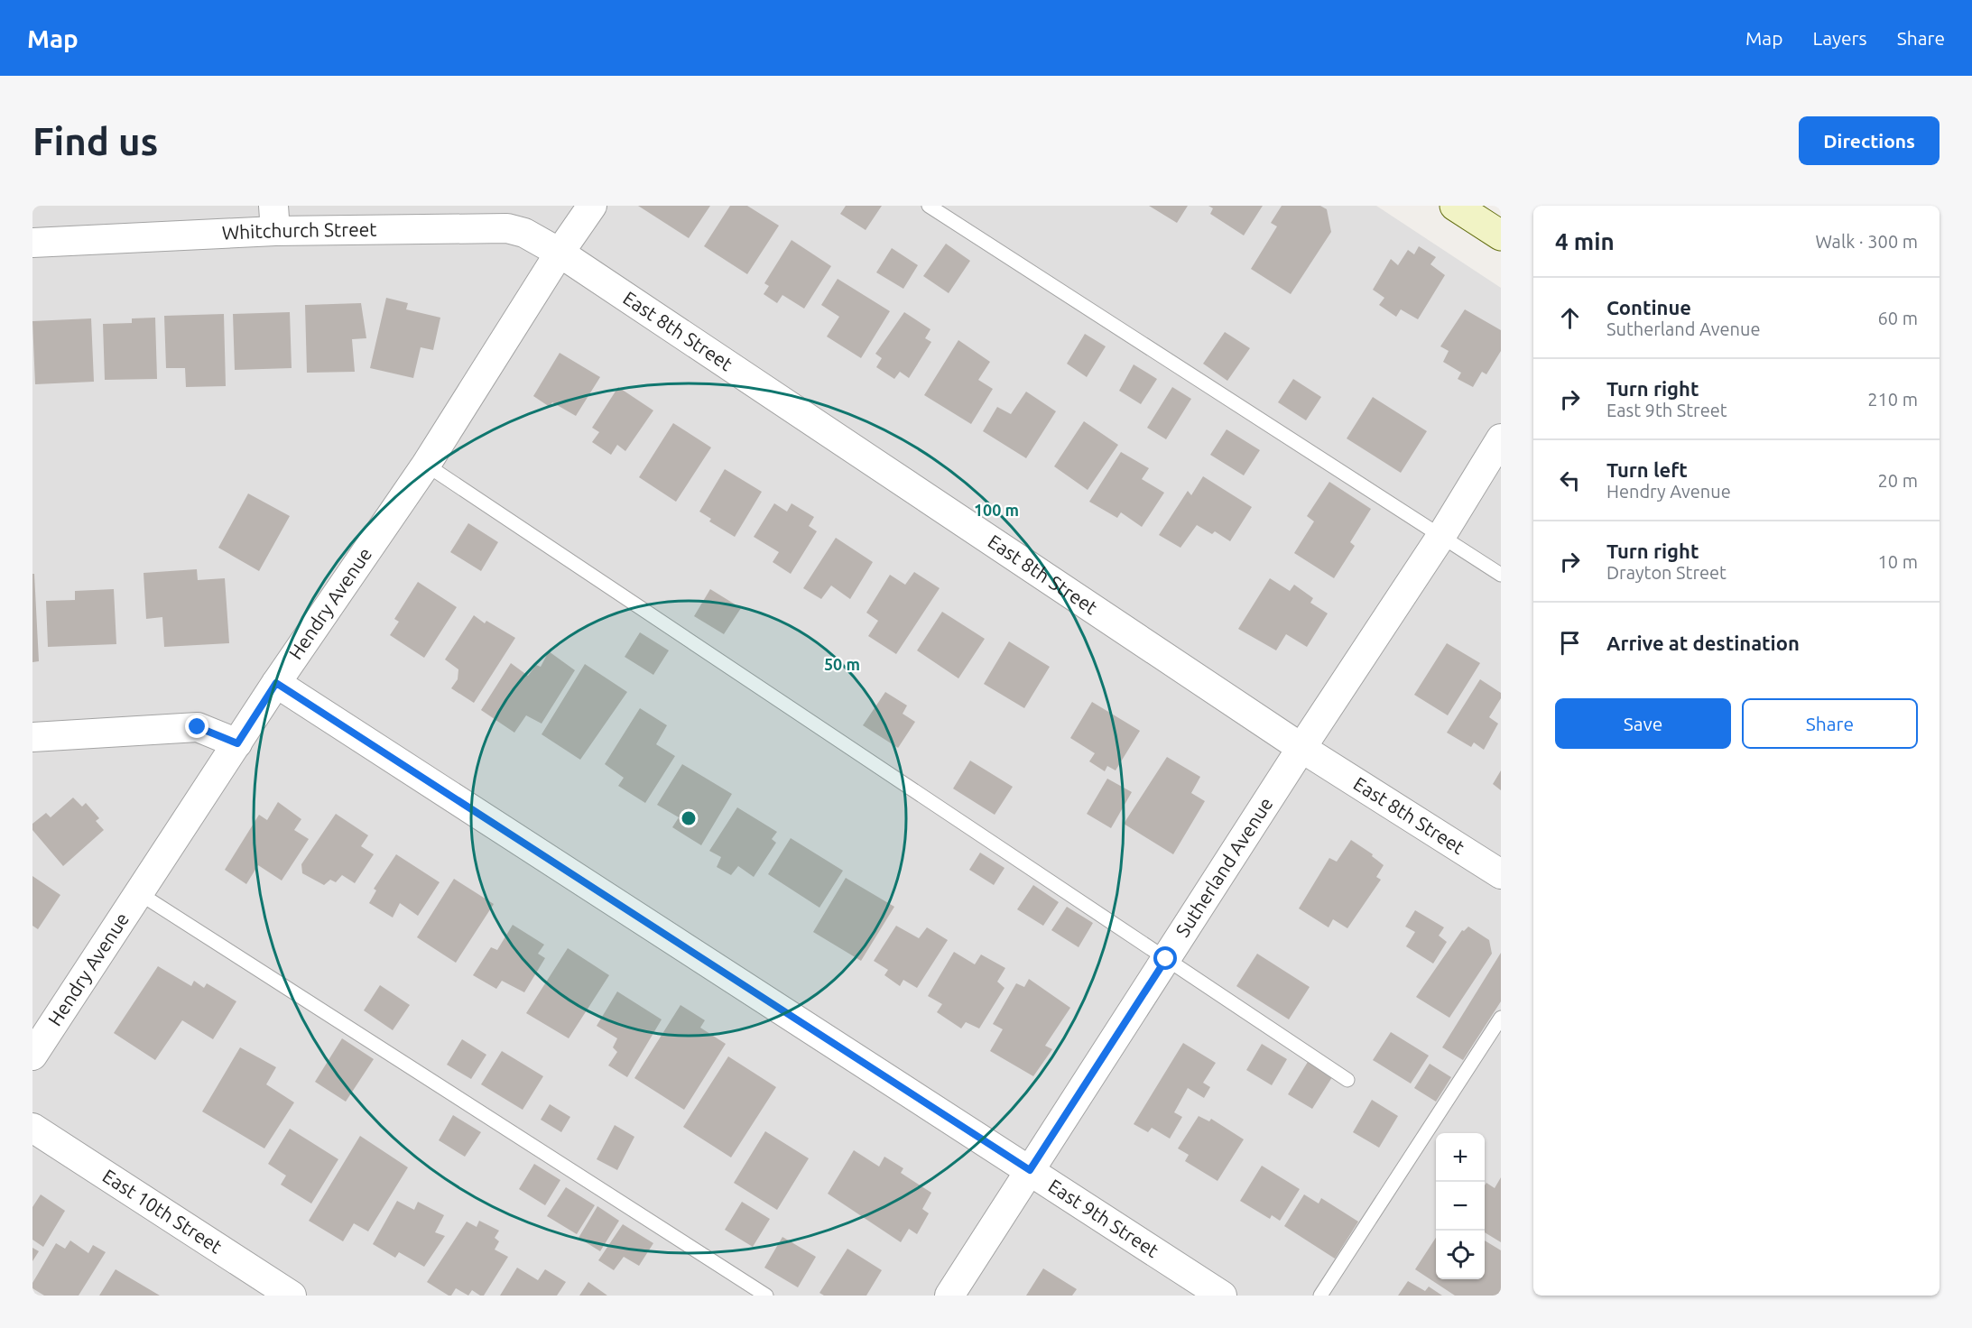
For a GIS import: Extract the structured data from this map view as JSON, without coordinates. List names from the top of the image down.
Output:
{
  "streets": {
    "street": [
      "Whitchurch Street",
      "East 8th Street",
      "Hendry Avenue",
      "Sutherland Avenue",
      "East 10th Street",
      "East 9th Street"
    ]
  },
  "crossings": [
    ["Whitchurch Street", "East 8th Street"],
    ["Whitchurch Street", "Hendry Avenue"],
    ["East 8th Street", "Hendry Avenue"],
    ["East 8th Street", "Sutherland Avenue"],
    ["Hendry Avenue", "East 9th Street"],
    ["Sutherland Avenue", "East 9th Street"]
  ],
  "page": {
    "header": "Map",
    "nav": ["Map", "Layers", "Share"],
    "buttons": [
      "Directions",
      ["Save", "Share"]
    ],
    "title": "Find us",
    "heading": ["4 min", "Walk · 300 m"],
    "list": [
      ["Continue", "Sutherland Avenue", "60 m"],
      ["Turn right", "East 9th Street", "210 m"],
      ["Turn left", "Hendry Avenue", "20 m"],
      ["Turn right", "Drayton Street", "10 m"],
      "Arrive at destination"
    ],
    "map_buttons": ["+", "−"]
  },
  "rings": ["100 m", "50 m"]
}
